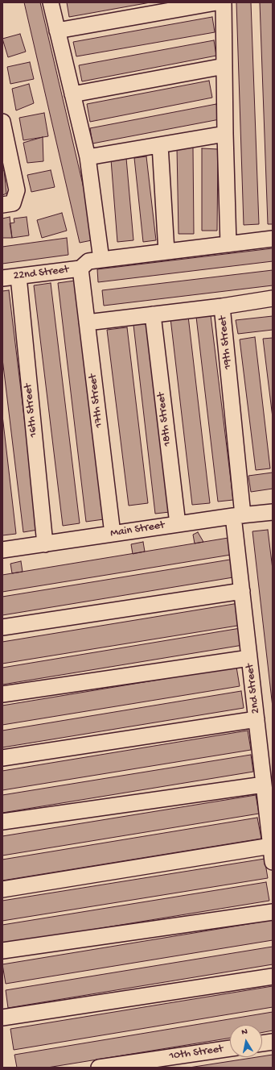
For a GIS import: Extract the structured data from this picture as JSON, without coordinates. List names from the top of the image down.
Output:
{
  "streets": {
    "street": [
      "22nd Street",
      "19th Street",
      "17th Street",
      "16th Street",
      "18th Street",
      "Main Street",
      "2nd Street",
      "10th Street"
    ]
  },
  "crossings": [
    ["22nd Street", "17th Street"],
    ["22nd Street", "16th Street"],
    ["19th Street", "17th Street"],
    ["19th Street", "18th Street"],
    ["19th Street", "Main Street"],
    ["19th Street", "2nd Street"],
    ["17th Street", "Main Street"],
    ["16th Street", "Main Street"],
    ["18th Street", "Main Street"],
    ["Main Street", "2nd Street"]
  ],
  "north": "top"
}
